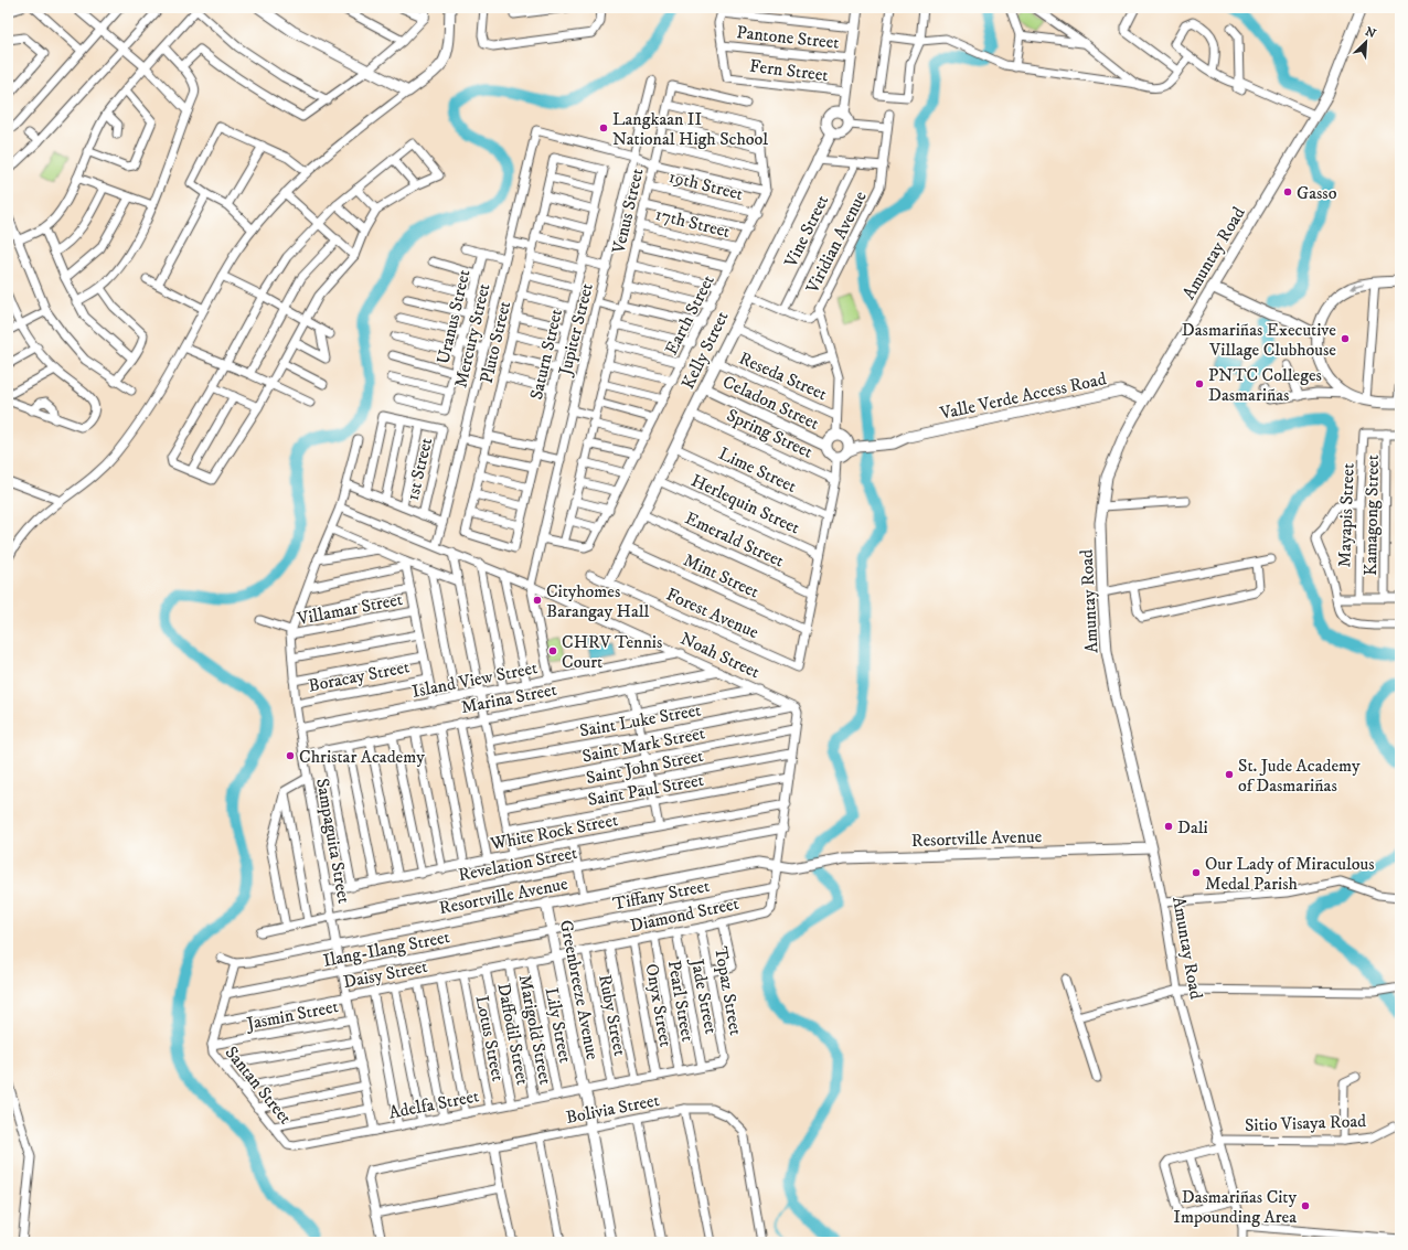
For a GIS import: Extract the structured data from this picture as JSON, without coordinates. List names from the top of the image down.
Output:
{
  "streets": {
    "street": [
      "Pantone Street",
      "Fern Street",
      "19th Street",
      "Venus Street",
      "17th Street",
      "Vine Street",
      "Viridian Avenue",
      "Amuntay Road",
      "Earth Street",
      "Uranus Street",
      "Jupiter Street",
      "Mercury Street",
      "Pluto Street",
      "Kelly Street",
      "Saturn Street",
      "Reseda Street",
      "Valle Verde Access Road",
      "Celadon Street",
      "Spring Street",
      "1st Street",
      "Lime Street",
      "Herlequin Street",
      "Mayapis Street",
      "Kamagong Street",
      "Emerald Street",
      "Mint Street",
      "Villamar Street",
      "Forest Avenue",
      "Noah Street",
      "Boracay Street",
      "Island View Street",
      "Marina Street",
      "Saint Luke Street",
      "Saint Mark Street",
      "Saint John Street",
      "Saint Paul Street",
      "White Rock Street",
      "Resortville Avenue",
      "Sampaguita Street",
      "Revelation Street",
      "Tiffany Street",
      "Diamond Street",
      "Ilang-Ilang Street",
      "Daisy Street",
      "Greenbreeze Avenue",
      "Topaz Street",
      "Jade Street",
      "Pearl Street",
      "Onyx Street",
      "Jasmin Street",
      "Ruby Street",
      "Lily Street",
      "Marigold Street",
      "Daffodil Street",
      "Lotus Street",
      "Santan Street",
      "Adelfa Street",
      "Bolivia Street",
      "Sitio Visaya Road"
    ]
  },
  "crossings": [
    ["Pantone Street", "Fern Street"],
    ["19th Street", "Venus Street"],
    ["19th Street", "Earth Street"],
    ["Venus Street", "17th Street"],
    ["Venus Street", "Earth Street"],
    ["17th Street", "Earth Street"],
    ["Viridian Avenue", "Reseda Street"],
    ["Viridian Avenue", "Valle Verde Access Road"],
    ["Viridian Avenue", "Celadon Street"],
    ["Amuntay Road", "Valle Verde Access Road"],
    ["Amuntay Road", "Resortville Avenue"],
    ["Amuntay Road", "Sitio Visaya Road"],
    ["Earth Street", "Jupiter Street"],
    ["Uranus Street", "Mercury Street"],
    ["Jupiter Street", "Mercury Street"],
    ["Jupiter Street", "Noah Street"],
    ["Mercury Street", "Noah Street"],
    ["Pluto Street", "Saturn Street"],
    ["Kelly Street", "Reseda Street"],
    ["Kelly Street", "Celadon Street"],
    ["Kelly Street", "Spring Street"],
    ["Kelly Street", "Lime Street"],
    ["Kelly Street", "Herlequin Street"],
    ["Kelly Street", "Emerald Street"],
    ["Kelly Street", "Mint Street"],
    ["Kelly Street", "Forest Avenue"],
    ["Valle Verde Access Road", "Celadon Street"],
    ["Mayapis Street", "Kamagong Street"],
    ["Mint Street", "Forest Avenue"],
    ["Villamar Street", "Sampaguita Street"],
    ["Noah Street", "Island View Street"],
    ["Noah Street", "Marina Street"],
    ["Noah Street", "Saint Luke Street"],
    ["Noah Street", "Sampaguita Street"],
    ["Boracay Street", "Sampaguita Street"],
    ["Island View Street", "Sampaguita Street"],
    ["Marina Street", "Sampaguita Street"],
    ["White Rock Street", "Sampaguita Street"],
    ["Resortville Avenue", "Sampaguita Street"],
    ["Resortville Avenue", "Diamond Street"],
    ["Resortville Avenue", "Greenbreeze Avenue"],
    ["Resortville Avenue", "Santan Street"],
    ["Sampaguita Street", "Revelation Street"],
    ["Sampaguita Street", "Ilang-Ilang Street"],
    ["Sampaguita Street", "Daisy Street"],
    ["Sampaguita Street", "Jasmin Street"],
    ["Sampaguita Street", "Adelfa Street"],
    ["Tiffany Street", "Diamond Street"],
    ["Tiffany Street", "Ilang-Ilang Street"],
    ["Tiffany Street", "Greenbreeze Avenue"],
    ["Diamond Street", "Daisy Street"],
    ["Diamond Street", "Greenbreeze Avenue"],
    ["Diamond Street", "Topaz Street"],
    ["Diamond Street", "Jade Street"],
    ["Diamond Street", "Pearl Street"],
    ["Diamond Street", "Onyx Street"],
    ["Diamond Street", "Ruby Street"],
    ["Ilang-Ilang Street", "Greenbreeze Avenue"],
    ["Ilang-Ilang Street", "Santan Street"],
    ["Daisy Street", "Greenbreeze Avenue"],
    ["Daisy Street", "Lily Street"],
    ["Daisy Street", "Marigold Street"],
    ["Daisy Street", "Daffodil Street"],
    ["Daisy Street", "Lotus Street"],
    ["Daisy Street", "Santan Street"],
    ["Greenbreeze Avenue", "Adelfa Street"],
    ["Greenbreeze Avenue", "Bolivia Street"],
    ["Topaz Street", "Jade Street"],
    ["Jasmin Street", "Santan Street"],
    ["Lily Street", "Adelfa Street"],
    ["Marigold Street", "Adelfa Street"],
    ["Daffodil Street", "Adelfa Street"],
    ["Lotus Street", "Adelfa Street"],
    ["Santan Street", "Adelfa Street"]
  ],
  "places": [
    "Langkaan II National High School",
    "Gasso",
    "Dasmariñas Executive Village Clubhouse",
    "PNTC Colleges Dasmariñas",
    "Cityhomes Barangay Hall",
    "CHRV Tennis Court",
    "Christar Academy",
    "St. Jude Academy of Dasmariñas",
    "Dali",
    "Our Lady of Miraculous Medal Parish",
    "Dasmariñas City Impounding Area"
  ],
  "north": "top right"
}
